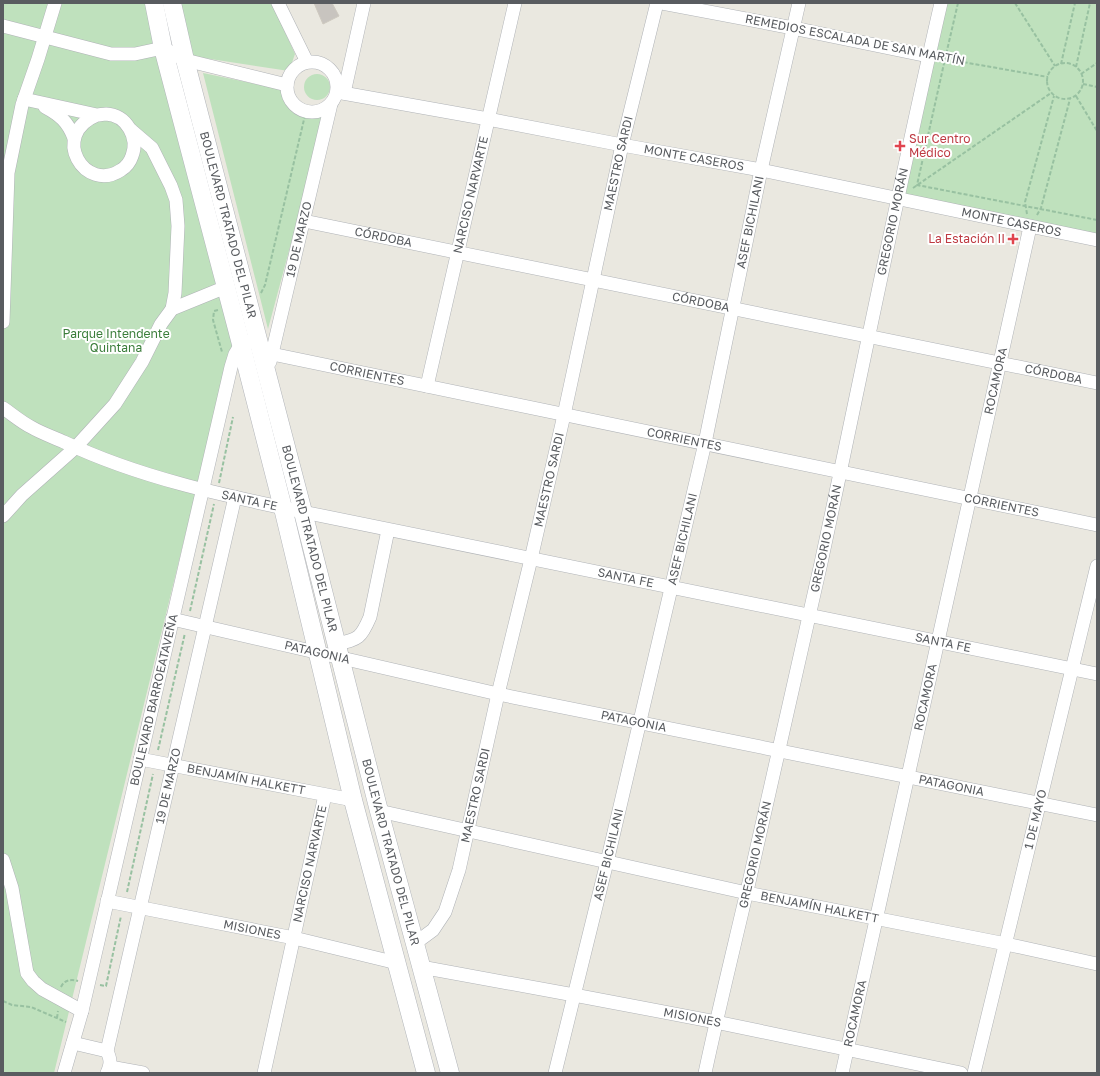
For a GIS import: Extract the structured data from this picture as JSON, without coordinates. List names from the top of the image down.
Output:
{
  "streets": {
    "main road": ["BOULEVARD TRATADO DEL PILAR"],
    "street": [
      "REMEDIOS ESCALADA DE SAN MARTÍN",
      "MONTE CASEROS",
      "MAESTRO SARDI",
      "NARCISO NARVARTE",
      "ASEF BICHILANI",
      "GREGORIO MORÁN",
      "CÓRDOBA",
      "19 DE MARZO",
      "CORRIENTES",
      "ROCAMORA",
      "SANTA FE",
      "PATAGONIA",
      "BOULEVARD BARROEATAVEÑA",
      "BENJAMÍN HALKETT",
      "1 DE MAYO",
      "MISIONES"
    ]
  },
  "crossings": [
    ["REMEDIOS ESCALADA DE SAN MARTÍN", "ASEF BICHILANI"],
    ["REMEDIOS ESCALADA DE SAN MARTÍN", "GREGORIO MORÁN"],
    ["MONTE CASEROS", "MAESTRO SARDI"],
    ["MONTE CASEROS", "NARCISO NARVARTE"],
    ["MONTE CASEROS", "ASEF BICHILANI"],
    ["MONTE CASEROS", "GREGORIO MORÁN"],
    ["MONTE CASEROS", "19 DE MARZO"],
    ["MONTE CASEROS", "ROCAMORA"],
    ["MAESTRO SARDI", "BOULEVARD TRATADO DEL PILAR"],
    ["MAESTRO SARDI", "CÓRDOBA"],
    ["MAESTRO SARDI", "CORRIENTES"],
    ["MAESTRO SARDI", "SANTA FE"],
    ["MAESTRO SARDI", "PATAGONIA"],
    ["MAESTRO SARDI", "BENJAMÍN HALKETT"],
    ["NARCISO NARVARTE", "CÓRDOBA"],
    ["NARCISO NARVARTE", "CORRIENTES"],
    ["NARCISO NARVARTE", "BENJAMÍN HALKETT"],
    ["NARCISO NARVARTE", "MISIONES"],
    ["ASEF BICHILANI", "CÓRDOBA"],
    ["ASEF BICHILANI", "CORRIENTES"],
    ["ASEF BICHILANI", "SANTA FE"],
    ["ASEF BICHILANI", "PATAGONIA"],
    ["ASEF BICHILANI", "BENJAMÍN HALKETT"],
    ["ASEF BICHILANI", "MISIONES"],
    ["GREGORIO MORÁN", "CÓRDOBA"],
    ["GREGORIO MORÁN", "CORRIENTES"],
    ["GREGORIO MORÁN", "SANTA FE"],
    ["GREGORIO MORÁN", "PATAGONIA"],
    ["GREGORIO MORÁN", "BENJAMÍN HALKETT"],
    ["GREGORIO MORÁN", "MISIONES"],
    ["BOULEVARD TRATADO DEL PILAR", "19 DE MARZO"],
    ["BOULEVARD TRATADO DEL PILAR", "SANTA FE"],
    ["BOULEVARD TRATADO DEL PILAR", "PATAGONIA"],
    ["BOULEVARD TRATADO DEL PILAR", "BOULEVARD BARROEATAVEÑA"],
    ["BOULEVARD TRATADO DEL PILAR", "BENJAMÍN HALKETT"],
    ["BOULEVARD TRATADO DEL PILAR", "MISIONES"],
    ["CÓRDOBA", "19 DE MARZO"],
    ["CÓRDOBA", "ROCAMORA"],
    ["19 DE MARZO", "CORRIENTES"],
    ["19 DE MARZO", "SANTA FE"],
    ["19 DE MARZO", "PATAGONIA"],
    ["19 DE MARZO", "BENJAMÍN HALKETT"],
    ["19 DE MARZO", "MISIONES"],
    ["CORRIENTES", "ROCAMORA"],
    ["ROCAMORA", "SANTA FE"],
    ["ROCAMORA", "PATAGONIA"],
    ["ROCAMORA", "BENJAMÍN HALKETT"],
    ["ROCAMORA", "MISIONES"],
    ["SANTA FE", "BOULEVARD BARROEATAVEÑA"],
    ["SANTA FE", "1 DE MAYO"],
    ["PATAGONIA", "BOULEVARD BARROEATAVEÑA"],
    ["PATAGONIA", "1 DE MAYO"],
    ["BOULEVARD BARROEATAVEÑA", "BENJAMÍN HALKETT"],
    ["BOULEVARD BARROEATAVEÑA", "MISIONES"],
    ["BENJAMÍN HALKETT", "1 DE MAYO"]
  ],
  "parks": ["Parque Intendente Quintana"],
  "places": {
    "health": ["Sur Centro Médico", "La Estación II"]
  }
}
